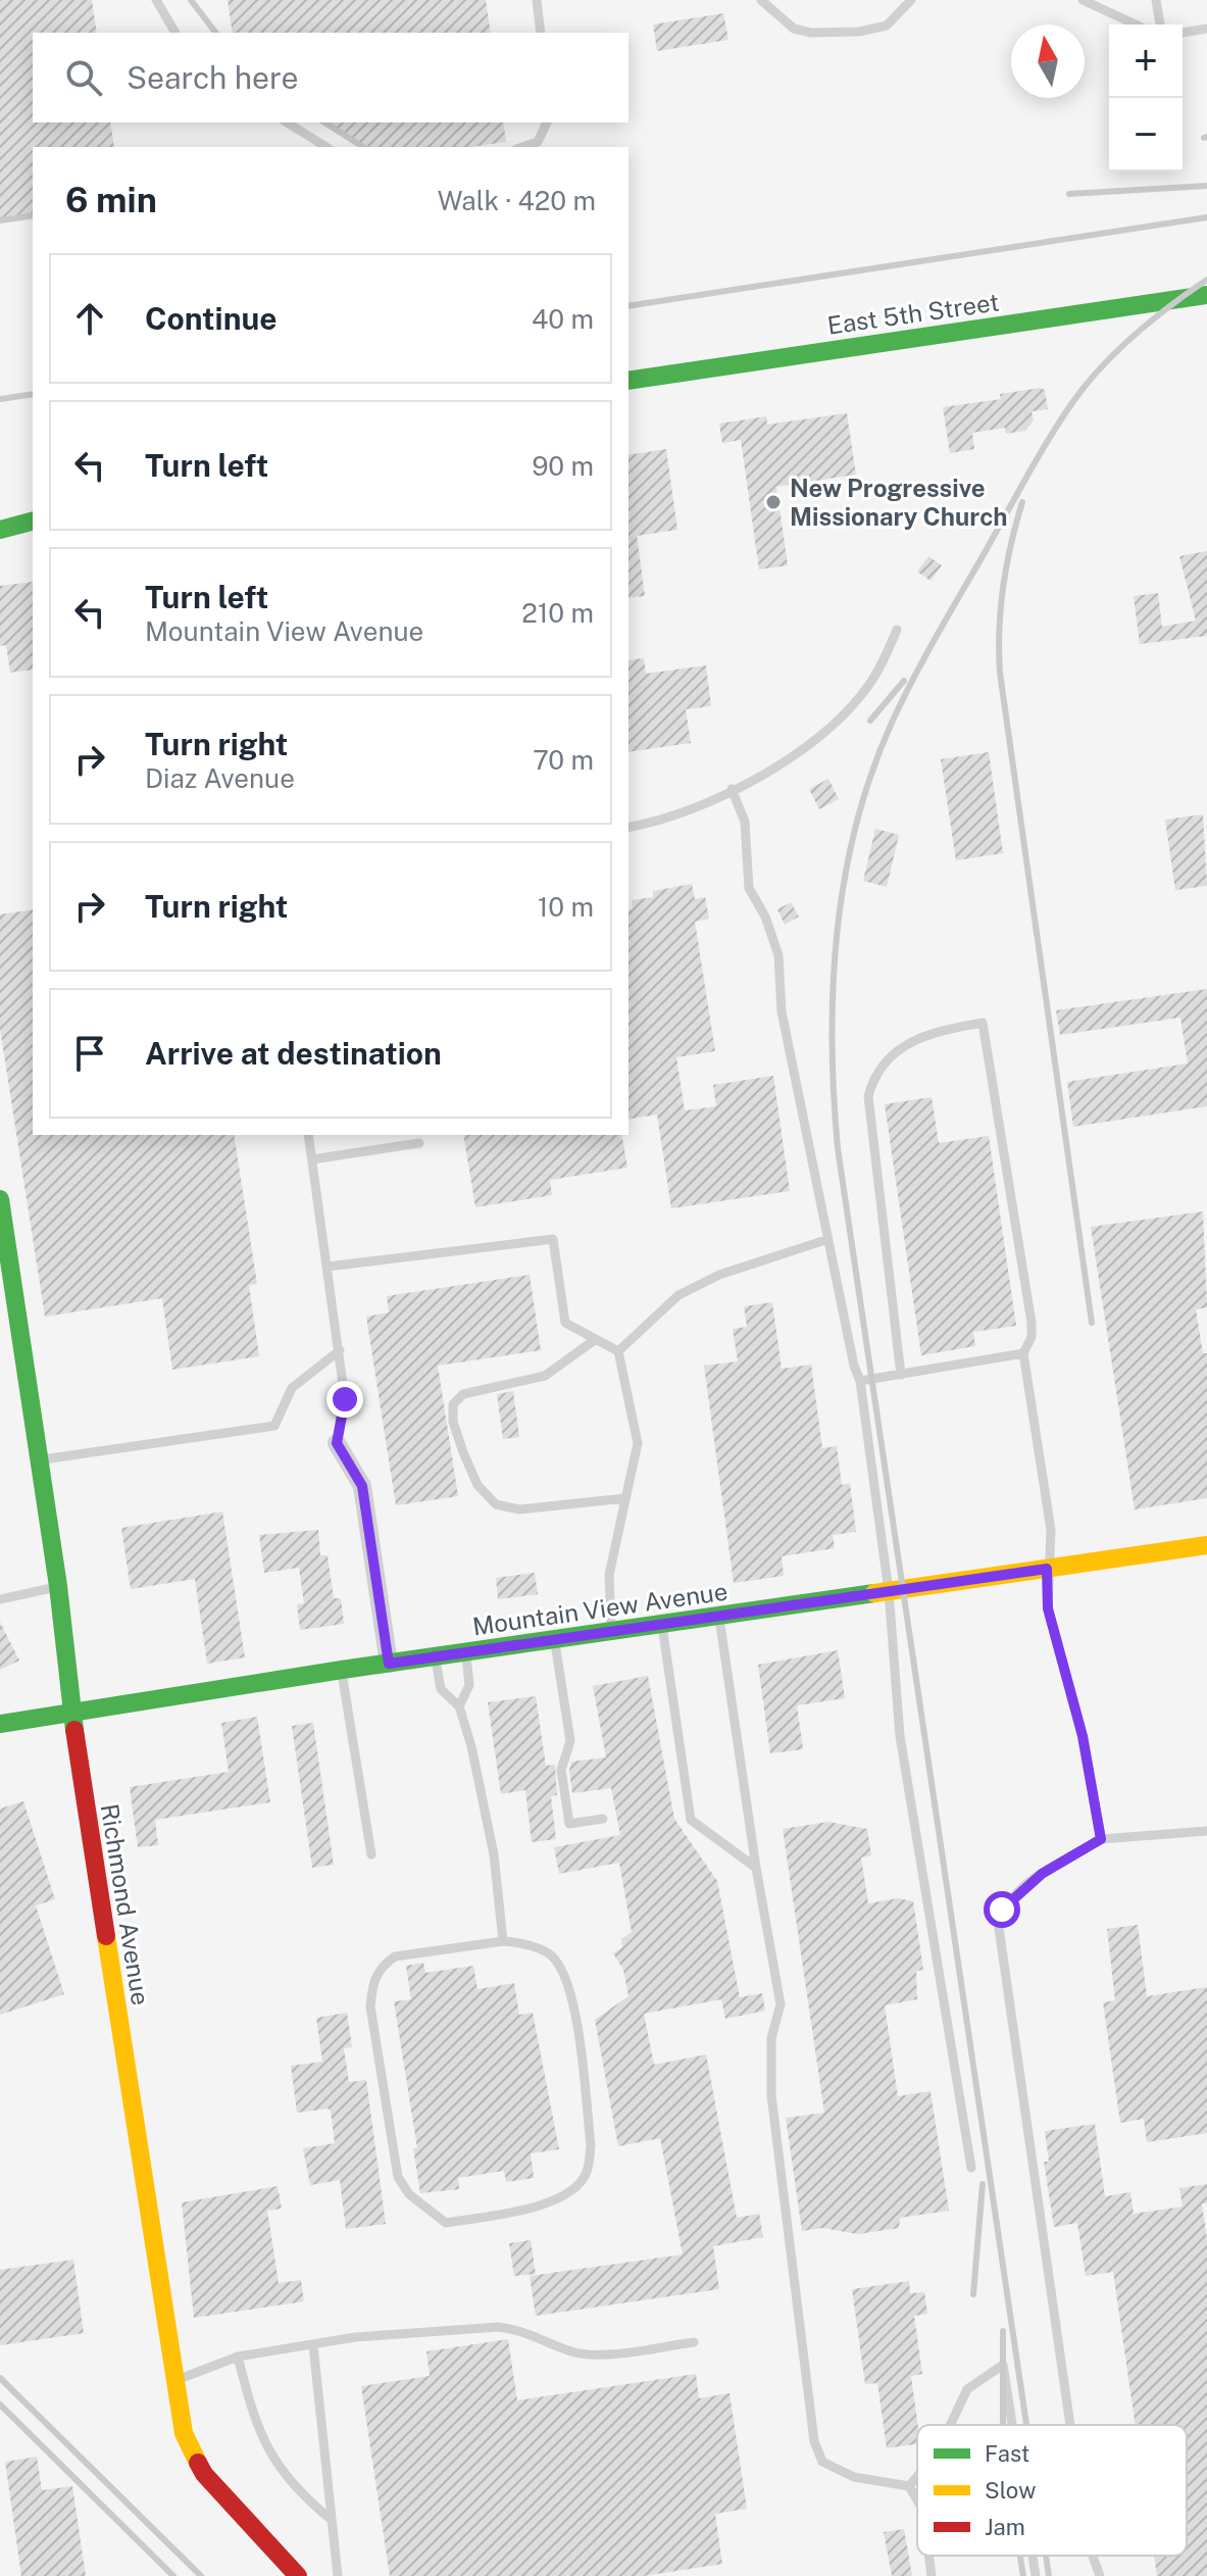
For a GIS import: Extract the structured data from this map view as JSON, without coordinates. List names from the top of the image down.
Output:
{
  "streets": {
    "street": ["East 5th Street", "Mountain View Avenue", "Richmond Avenue"]
  },
  "crossings": [
    ["Mountain View Avenue", "Richmond Avenue"]
  ],
  "places": ["New Progressive Missionary Church"],
  "legend": ["Fast", "Slow", "Jam"],
  "north": "top",
  "page": {
    "map_buttons": ["+", "−"],
    "search": "Search here",
    "heading": ["6 min", "Walk · 420 m"],
    "list": [
      ["Continue", "40 m"],
      ["Turn left", "90 m"],
      ["Turn left", "Mountain View Avenue", "210 m"],
      ["Turn right", "Diaz Avenue", "70 m"],
      ["Turn right", "10 m"],
      "Arrive at destination"
    ]
  }
}
